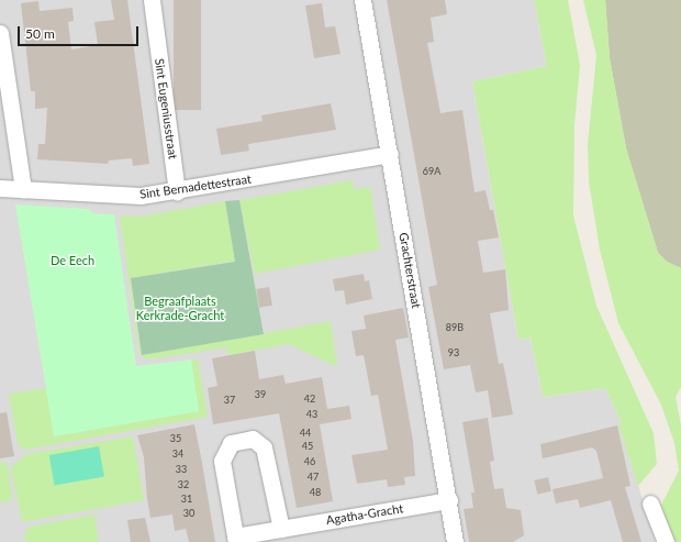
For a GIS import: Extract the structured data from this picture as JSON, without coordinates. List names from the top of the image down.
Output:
{
  "streets": {
    "street": [
      "Sint Eugeniusstraat",
      "Sint Bernadettestraat",
      "Grachterstraat",
      "Agatha-Gracht"
    ]
  },
  "crossings": [
    ["Sint Eugeniusstraat", "Sint Bernadettestraat"],
    ["Sint Bernadettestraat", "Grachterstraat"],
    ["Grachterstraat", "Agatha-Gracht"]
  ],
  "parks": ["De Eech", "Begraafplaats Kerkrade-Gracht"],
  "house_numbers": [
    "69A",
    "89B",
    "93",
    "39",
    "42",
    "37",
    "43",
    "44",
    "35",
    "45",
    "34",
    "46",
    "33",
    "47",
    "32",
    "48",
    "31",
    "30"
  ],
  "scale_bar": "50 m"
}
